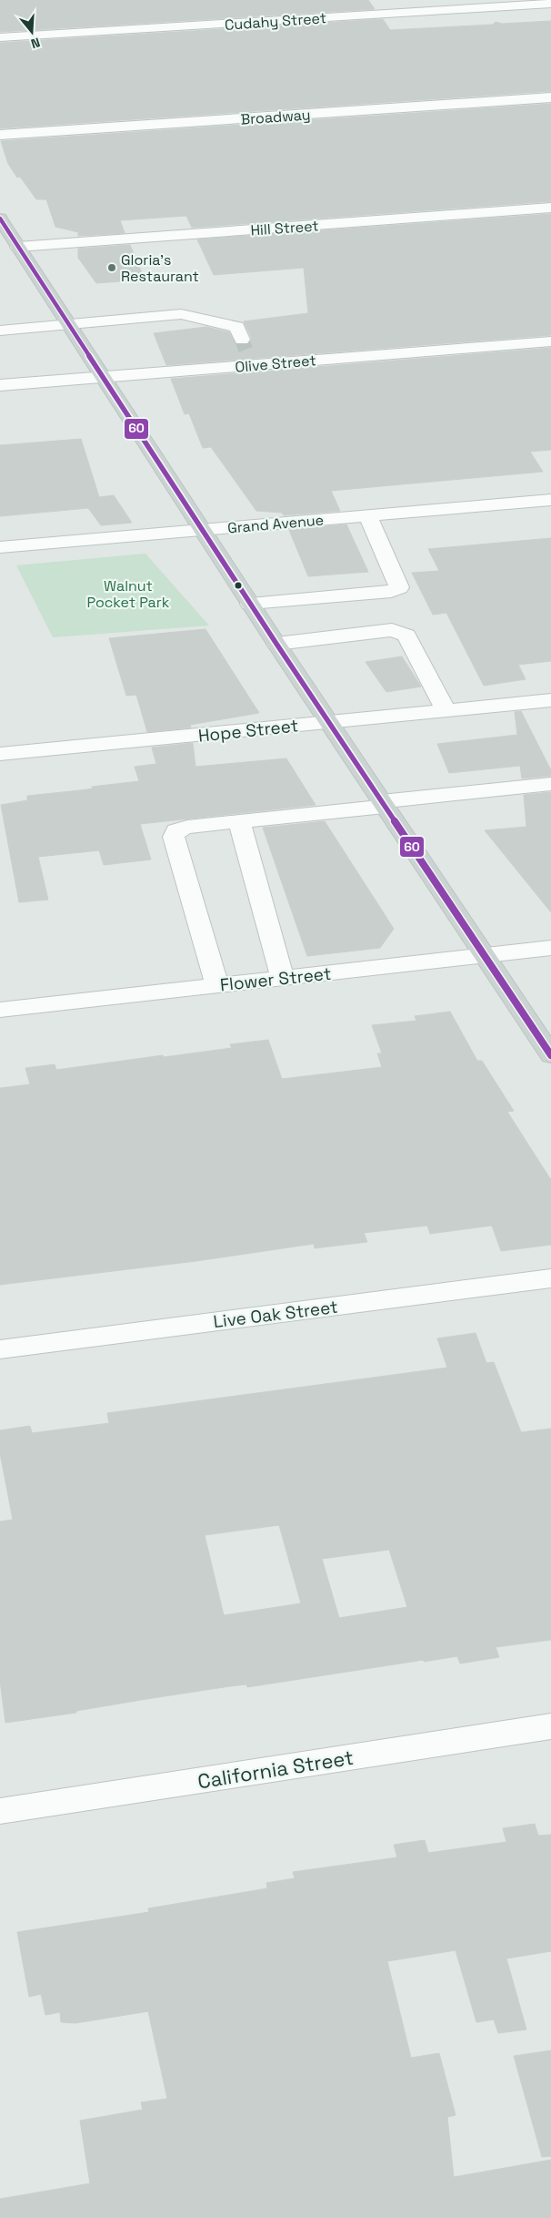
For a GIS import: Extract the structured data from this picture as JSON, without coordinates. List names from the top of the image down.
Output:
{
  "streets": {
    "street": [
      "Cudahy Street",
      "Broadway",
      "Hill Street",
      "Olive Street",
      "Grand Avenue",
      "Hope Street",
      "Flower Street",
      "Live Oak Street",
      "California Street"
    ]
  },
  "parks": ["Walnut Pocket Park"],
  "places": ["Gloria's Restaurant"],
  "lines": ["transit line 60"],
  "north": "bottom"
}
